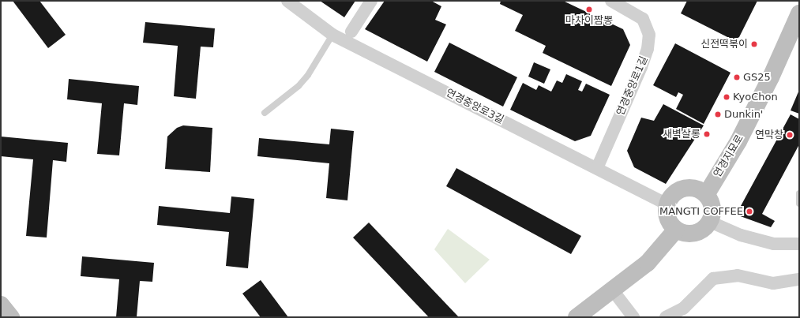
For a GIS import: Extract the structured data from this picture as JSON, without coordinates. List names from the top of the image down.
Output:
{
  "streets": {
    "street": ["연경중앙로1길", "연경중앙로3길", "연경지묘로"]
  },
  "crossings": [
    ["연경중앙로1길", "연경중앙로3길"],
    ["연경중앙로3길", "연경지묘로"]
  ],
  "places": [
    "마차이짬뽕",
    "신전떡볶이",
    "GS25",
    "KyoChon",
    "Dunkin'",
    "새벽살롱",
    "연막창",
    "MANGTI COFFEE"
  ]
}
